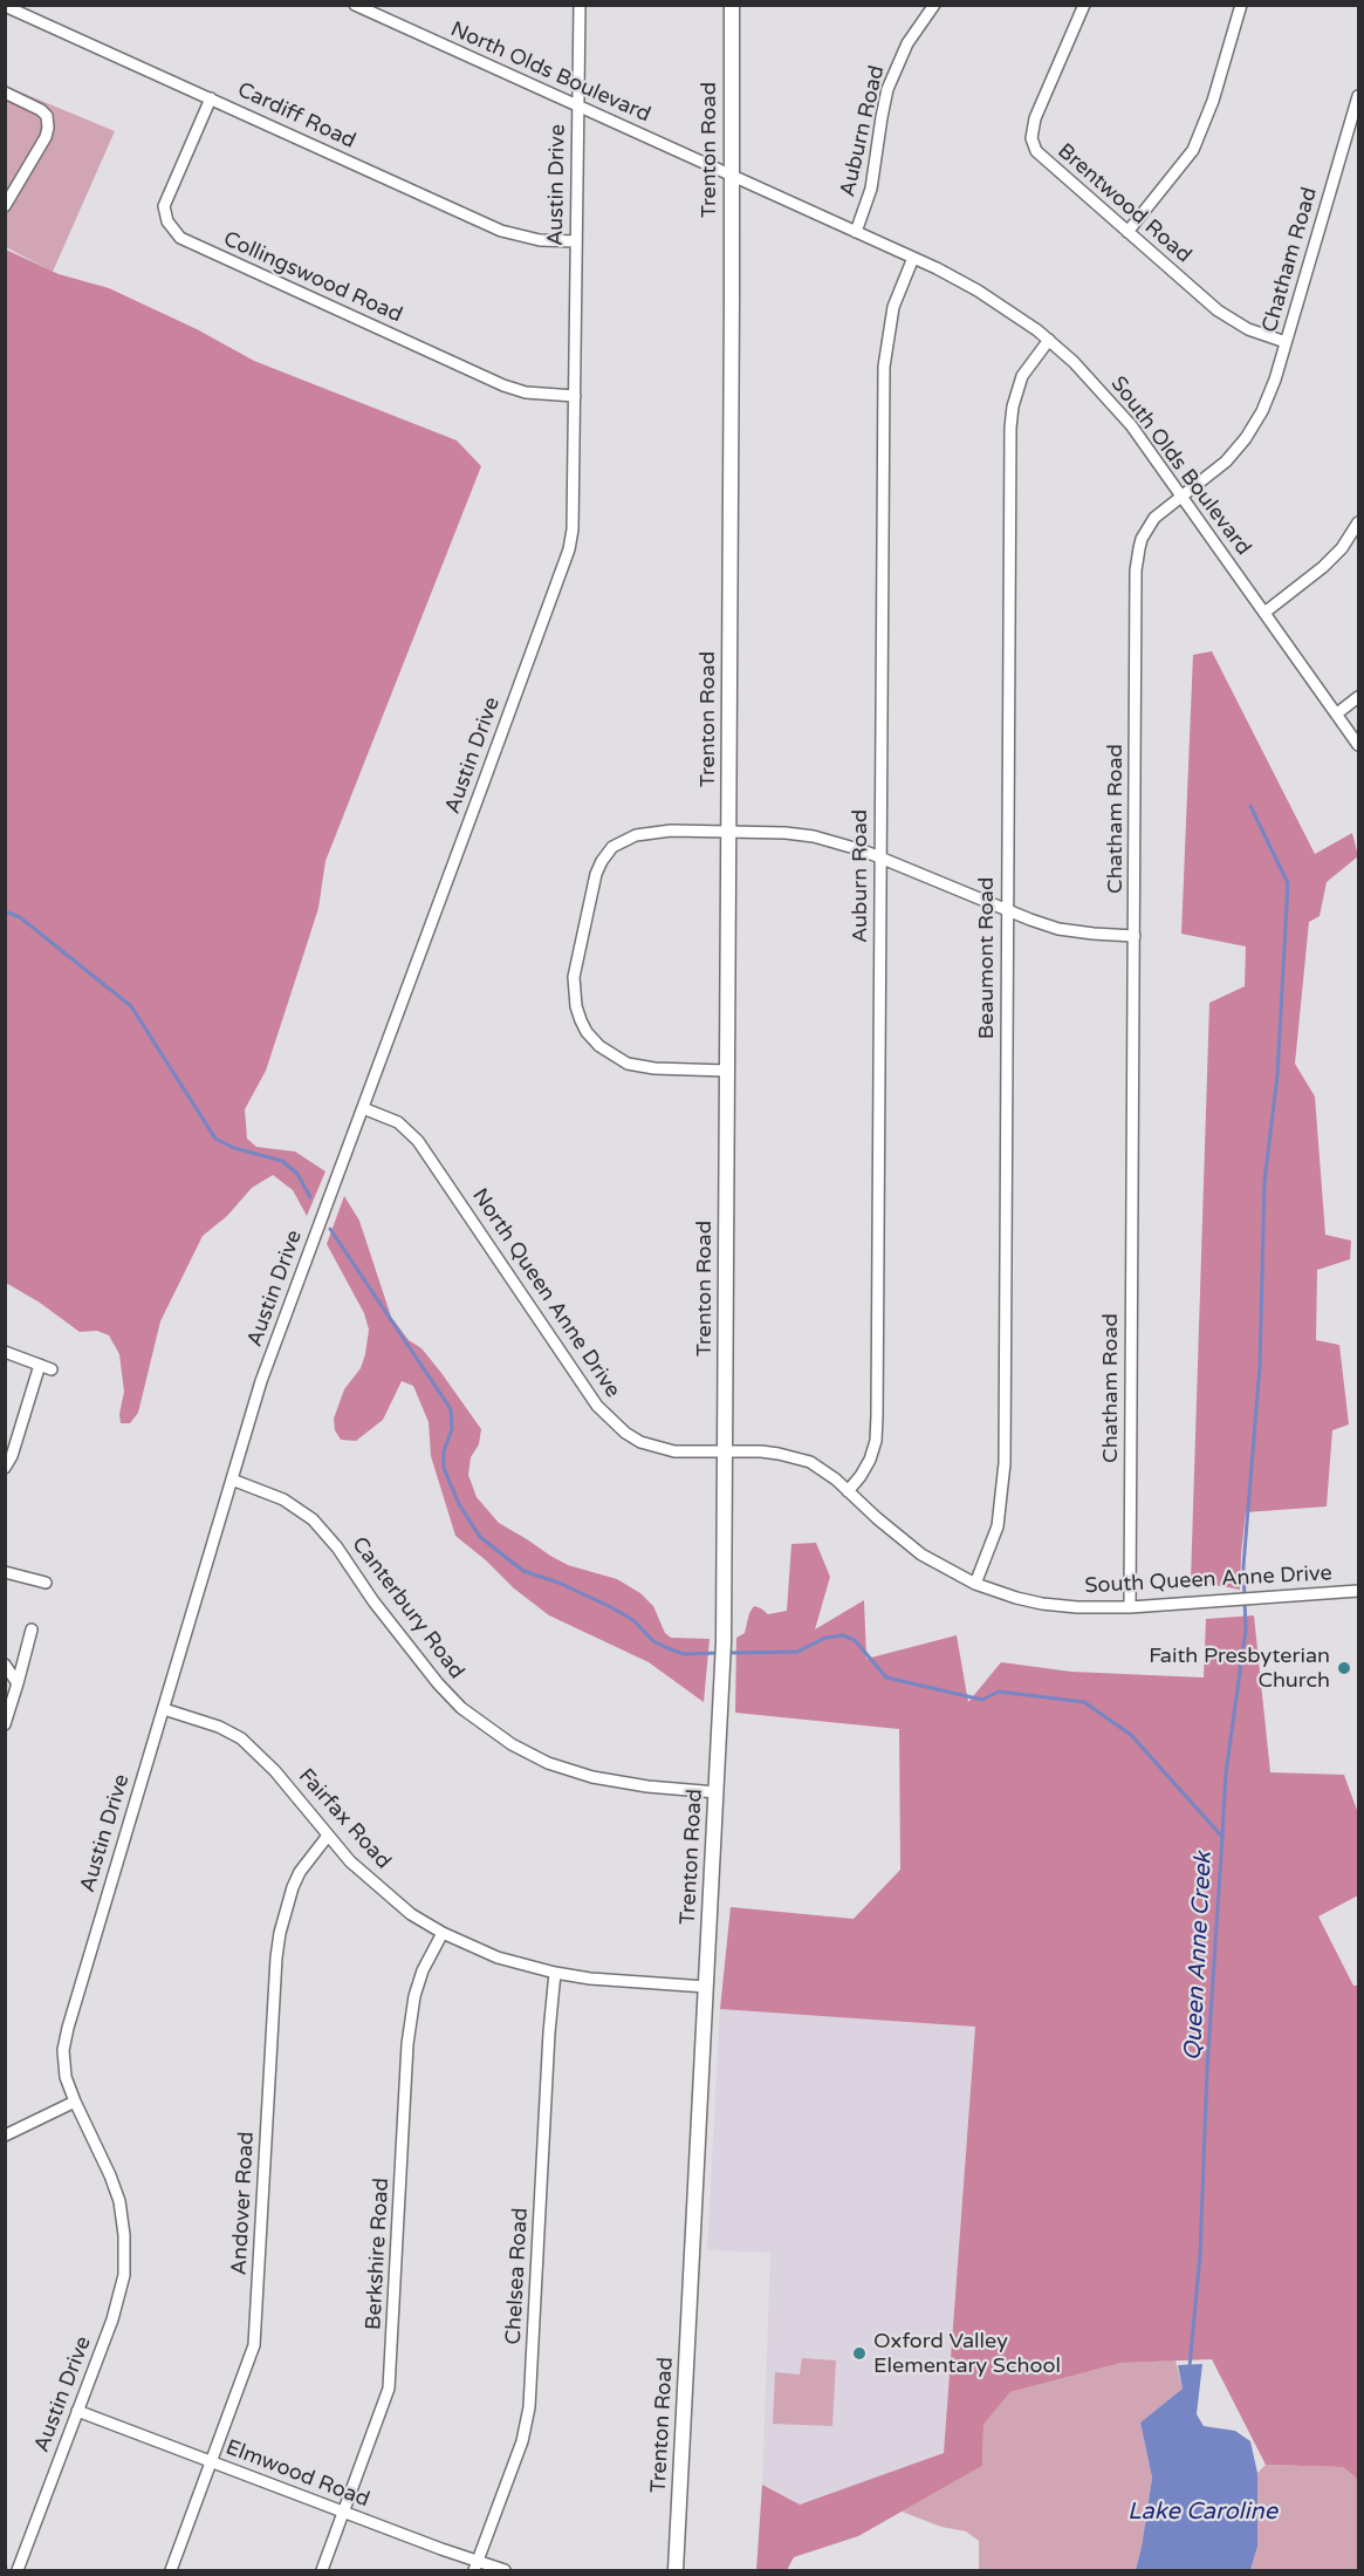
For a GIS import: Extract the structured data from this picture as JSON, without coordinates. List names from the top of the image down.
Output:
{
  "streets": {
    "main road": ["Trenton Road"],
    "street": [
      "North Olds Boulevard",
      "Cardiff Road",
      "Auburn Road",
      "Austin Drive",
      "Brentwood Road",
      "Chatham Road",
      "Collingswood Road",
      "South Olds Boulevard",
      "Beaumont Road",
      "North Queen Anne Drive",
      "South Queen Anne Drive",
      "Canterbury Road",
      "Fairfax Road",
      "Andover Road",
      "Berkshire Road",
      "Chelsea Road",
      "Elmwood Road"
    ]
  },
  "crossings": [
    ["North Olds Boulevard", "Trenton Road"],
    ["North Olds Boulevard", "Austin Drive"],
    ["North Olds Boulevard", "South Olds Boulevard"],
    ["Cardiff Road", "Austin Drive"],
    ["Cardiff Road", "Collingswood Road"],
    ["Auburn Road", "South Olds Boulevard"],
    ["Auburn Road", "South Queen Anne Drive"],
    ["Trenton Road", "South Olds Boulevard"],
    ["Trenton Road", "North Queen Anne Drive"],
    ["Trenton Road", "South Queen Anne Drive"],
    ["Trenton Road", "Canterbury Road"],
    ["Trenton Road", "Fairfax Road"],
    ["Austin Drive", "Collingswood Road"],
    ["Austin Drive", "North Queen Anne Drive"],
    ["Austin Drive", "Canterbury Road"],
    ["Austin Drive", "Fairfax Road"],
    ["Austin Drive", "Elmwood Road"],
    ["Brentwood Road", "Chatham Road"],
    ["Chatham Road", "South Olds Boulevard"],
    ["Chatham Road", "South Queen Anne Drive"],
    ["South Olds Boulevard", "Beaumont Road"],
    ["Beaumont Road", "South Queen Anne Drive"],
    ["North Queen Anne Drive", "South Queen Anne Drive"],
    ["Fairfax Road", "Andover Road"],
    ["Fairfax Road", "Berkshire Road"],
    ["Fairfax Road", "Chelsea Road"],
    ["Andover Road", "Elmwood Road"],
    ["Berkshire Road", "Elmwood Road"],
    ["Chelsea Road", "Elmwood Road"]
  ],
  "water": ["Queen Anne Creek", "Lake Caroline"],
  "places": ["Faith Presbyterian Church", "Oxford Valley Elementary School"]
}
